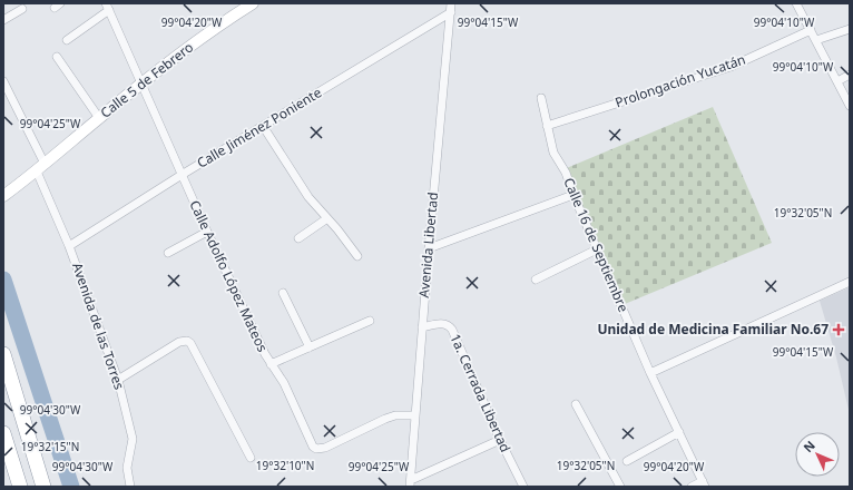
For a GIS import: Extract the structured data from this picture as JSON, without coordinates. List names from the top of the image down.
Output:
{
  "streets": {
    "street": [
      "Calle 5 de Febrero",
      "Prolongación Yucatán",
      "Calle Jiménez Poniente",
      "Avenida Libertad",
      "Calle 16 de Septiembre",
      "Calle Adolfo López Mateos",
      "Avenida de las Torres",
      "1a. Cerrada Libertad"
    ]
  },
  "crossings": [
    ["Calle 5 de Febrero", "Calle Adolfo López Mateos"],
    ["Calle 5 de Febrero", "Avenida de las Torres"],
    ["Prolongación Yucatán", "Calle 16 de Septiembre"],
    ["Calle Jiménez Poniente", "Avenida Libertad"],
    ["Calle Jiménez Poniente", "Calle Adolfo López Mateos"],
    ["Calle Jiménez Poniente", "Avenida de las Torres"],
    ["Avenida Libertad", "Calle Adolfo López Mateos"],
    ["Avenida Libertad", "1a. Cerrada Libertad"]
  ],
  "places": {
    "health": ["Unidad de Medicina Familiar No.67"]
  },
  "north": "top left",
  "coordinates": [
    "99°04'10\"W",
    "99°04'20\"W",
    "99°04'15\"W",
    "99°04'25\"W",
    "19°32'05\"N",
    "99°04'30\"W",
    "19°32'15\"N",
    "19°32'10\"N"
  ]
}
